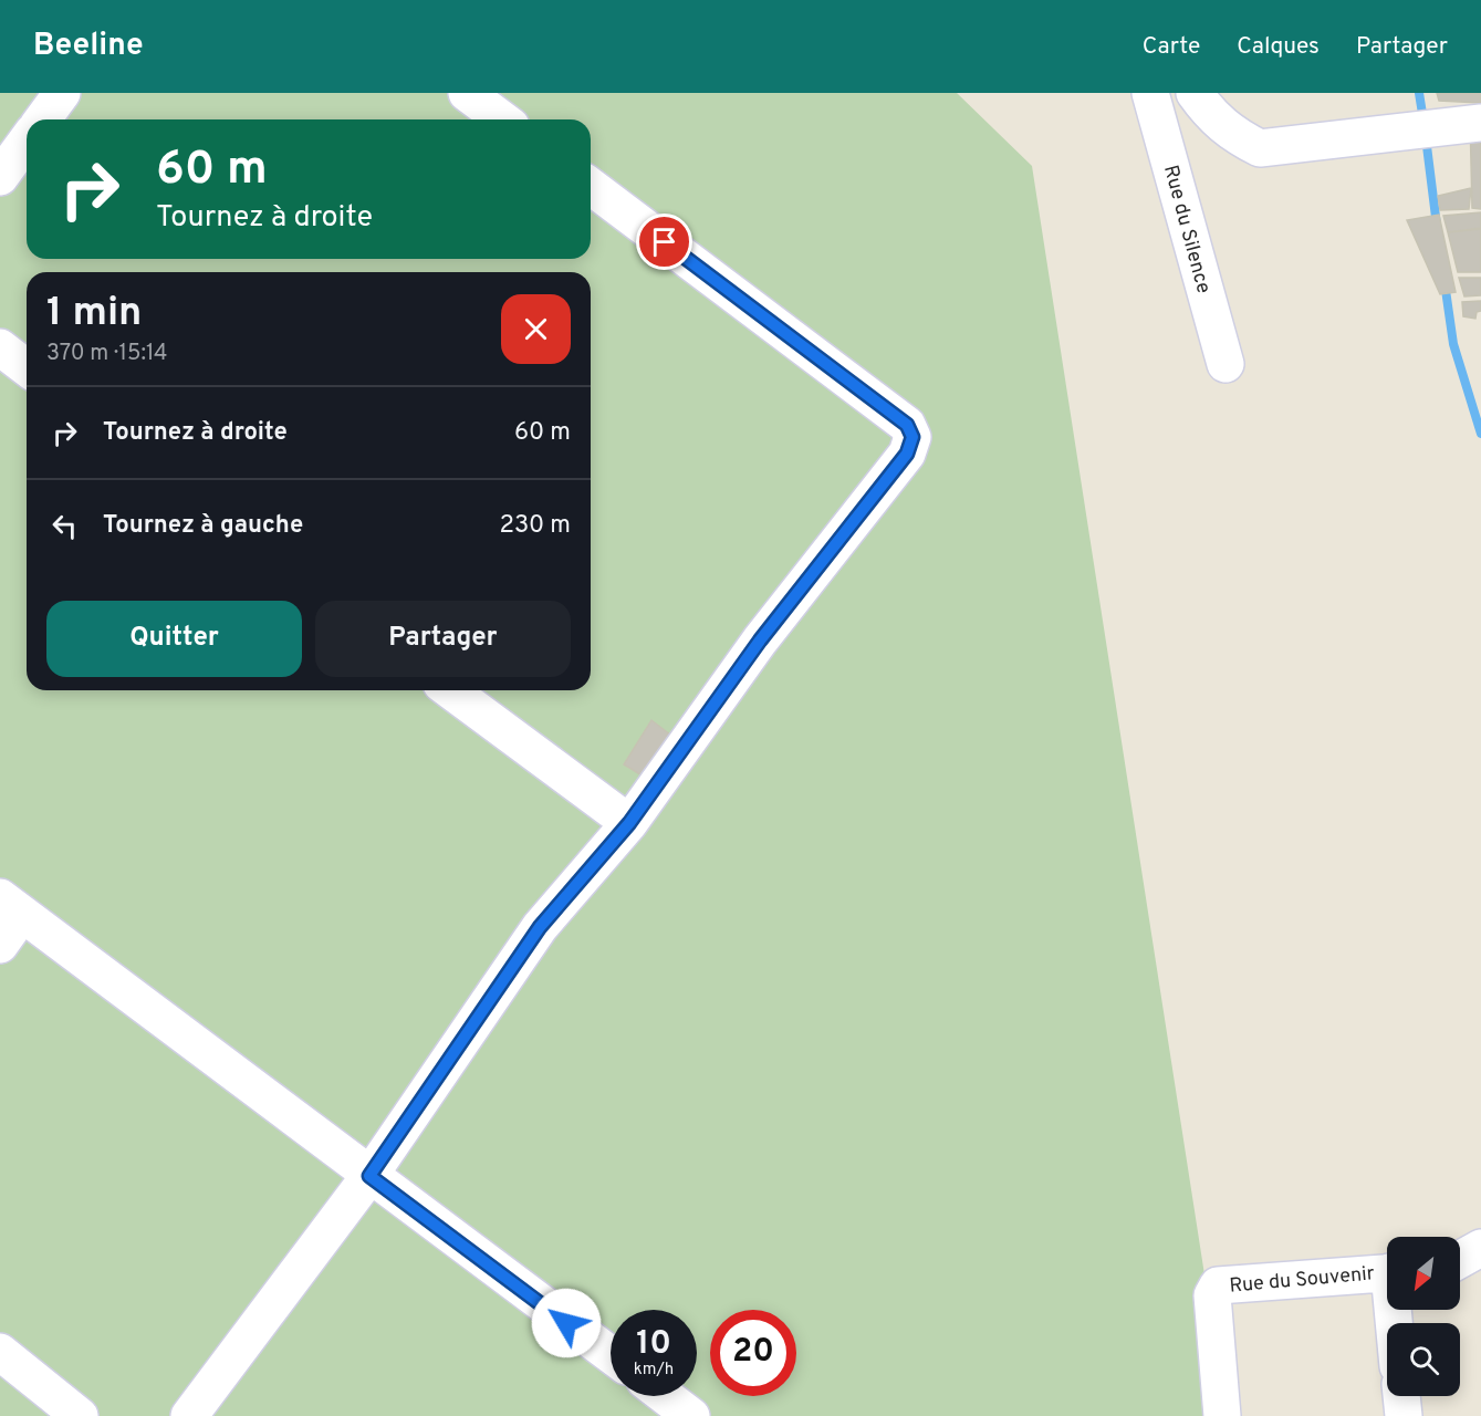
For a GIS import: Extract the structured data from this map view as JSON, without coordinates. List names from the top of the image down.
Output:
{
  "streets": {
    "street": ["Rue du Silence", "Rue du Souvenir"]
  },
  "north": "bottom left",
  "page": {
    "header": "Beeline",
    "nav": ["Carte", "Calques", "Partager"],
    "turn": ["60 m", "Tournez à droite"],
    "heading": ["1 min", "370 m · 15:14"],
    "list": [
      {
        "name": "Tournez à droite",
        "value": "60 m"
      },
      {
        "name": "Tournez à gauche",
        "value": "230 m"
      }
    ],
    "buttons": ["Quitter", "Partager"],
    "speed": "10 km/h",
    "limit": "20"
  }
}
